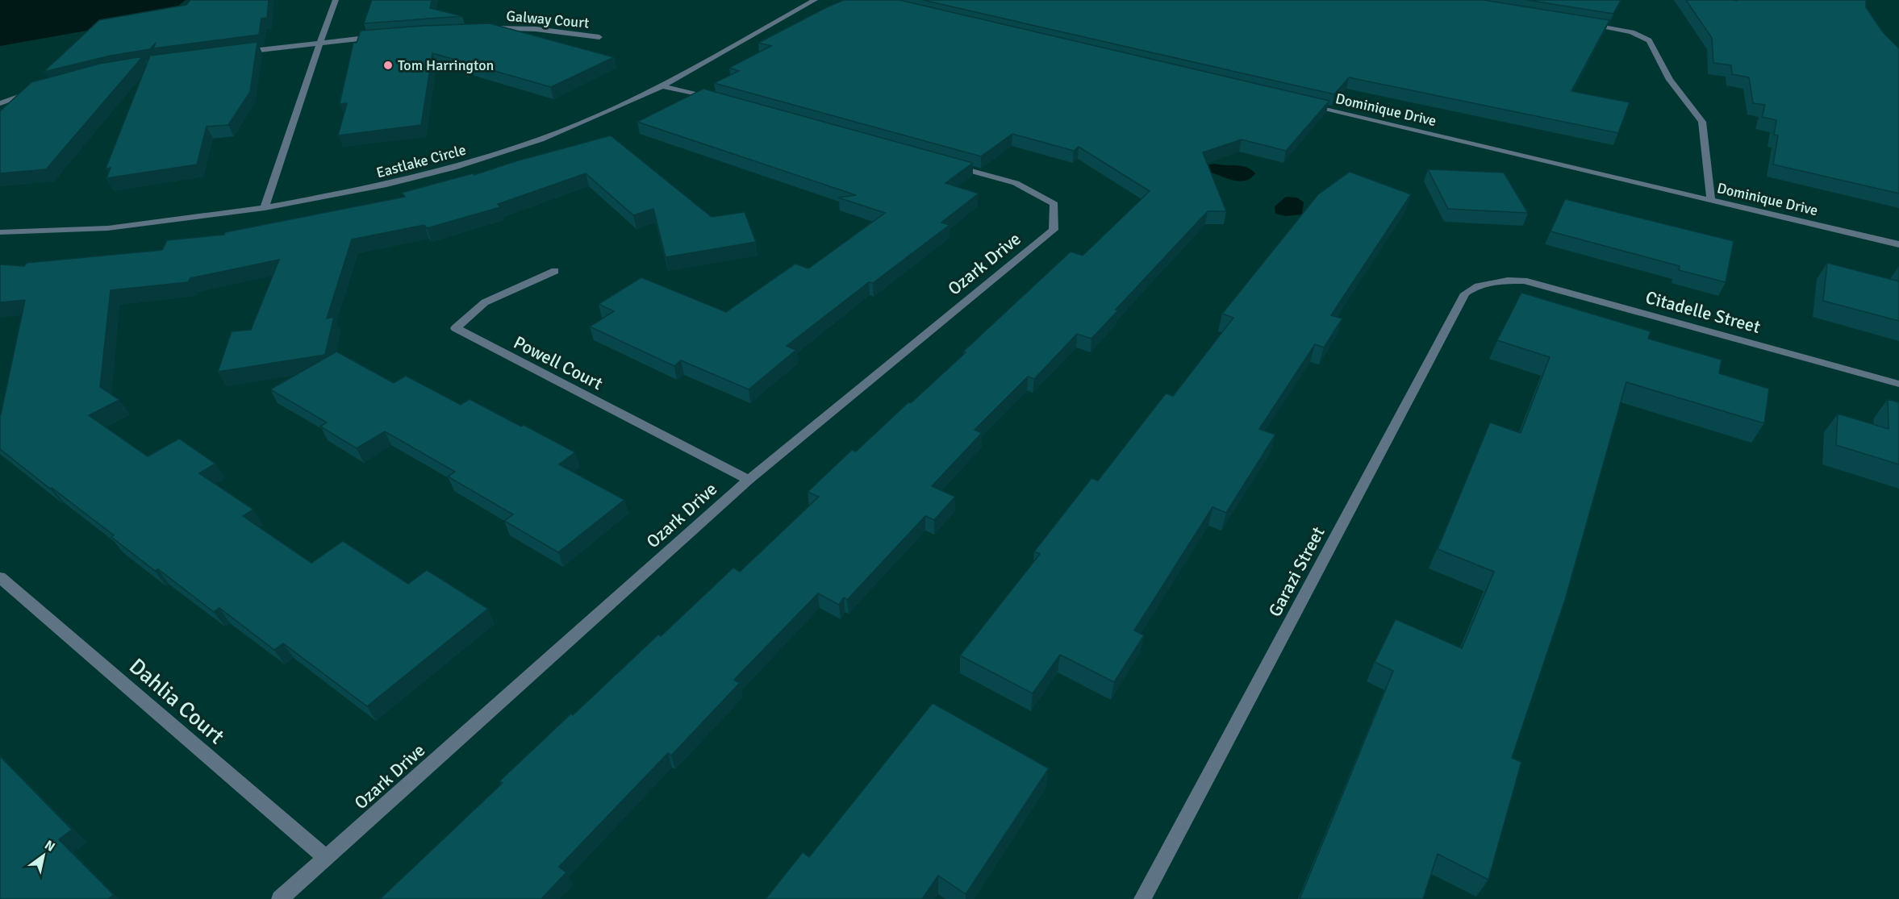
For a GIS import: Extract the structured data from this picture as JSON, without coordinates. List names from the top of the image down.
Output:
{
  "streets": {
    "street": [
      "Galway Court",
      "Dominique Drive",
      "Eastlake Circle",
      "Ozark Drive",
      "Citadelle Street",
      "Powell Court",
      "Garazi Street",
      "Dahlia Court"
    ]
  },
  "crossings": [
    ["Ozark Drive", "Powell Court"],
    ["Ozark Drive", "Dahlia Court"],
    ["Citadelle Street", "Garazi Street"]
  ],
  "places": ["Tom Harrington"],
  "north": "top right"
}
